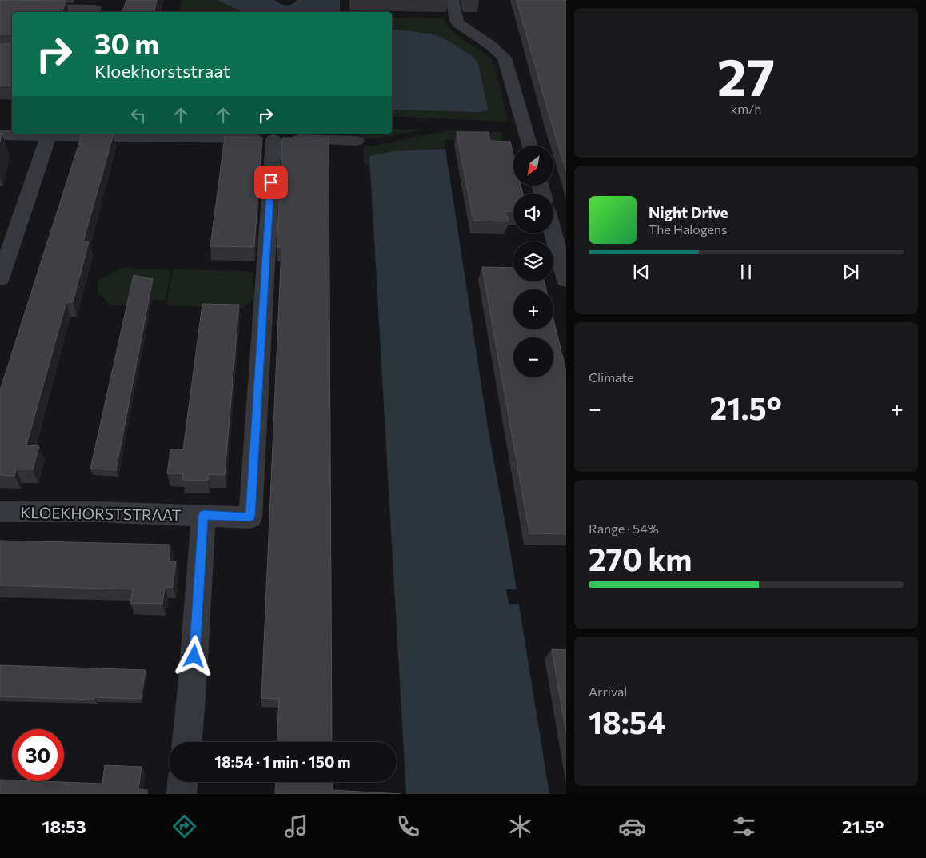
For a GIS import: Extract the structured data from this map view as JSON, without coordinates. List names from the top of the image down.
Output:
{
  "streets": {
    "street": ["KLOEKHORSTSTRAAT"]
  },
  "north": "bottom left",
  "page": {
    "tile": [
      ["27", "km/h"],
      "Climate",
      ["Range · 54%", "270 km"],
      ["Arrival", "18:54"]
    ],
    "turn": ["30 m", "Kloekhorststraat"],
    "map_buttons": ["+", "−"],
    "song": ["Night Drive", "The Halogens"],
    "heat": ["−", "21.5°", "+"],
    "limit": "30",
    "trip": "18:54 · 1 min · 150 m",
    "tabs": ["18:53", "21.5°"]
  }
}
